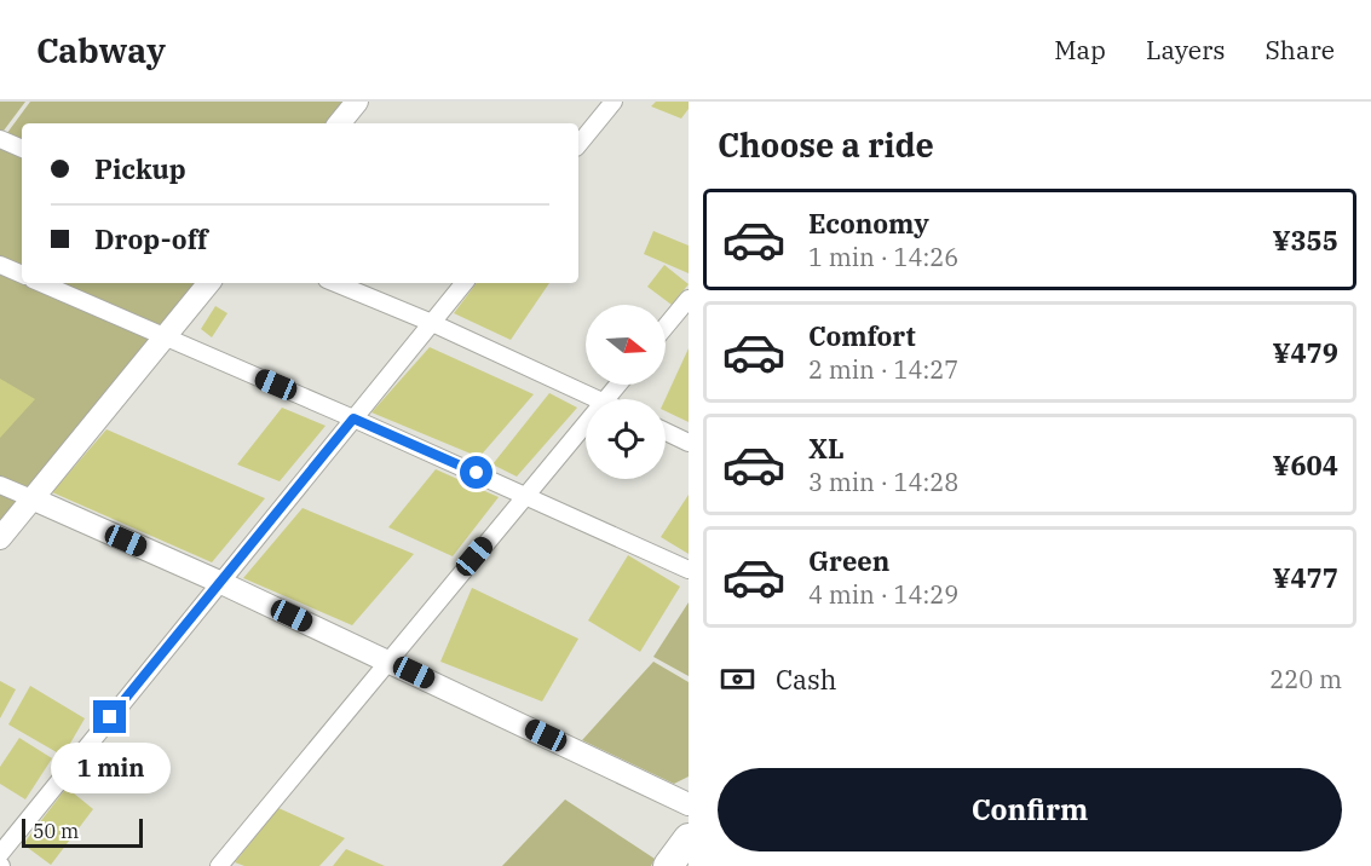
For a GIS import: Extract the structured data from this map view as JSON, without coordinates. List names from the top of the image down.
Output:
{
  "scale_bar": "50 m",
  "north": "right",
  "page": {
    "header": "Cabway",
    "nav": ["Map", "Layers", "Share"],
    "heading": "Choose a ride",
    "banner": ["Pickup", "Drop-off"],
    "list": [
      {
        "name": "Economy",
        "note": "1 min · 14:26",
        "value": "¥355"
      },
      {
        "name": "Comfort",
        "note": "2 min · 14:27",
        "value": "¥479"
      },
      {
        "name": "XL",
        "note": "3 min · 14:28",
        "value": "¥604"
      },
      {
        "name": "Green",
        "note": "4 min · 14:29",
        "value": "¥477"
      }
    ],
    "pay": ["Cash", "220 m"],
    "bubble": "1 min",
    "buttons": "Confirm",
    "scale": "50 m"
  }
}
